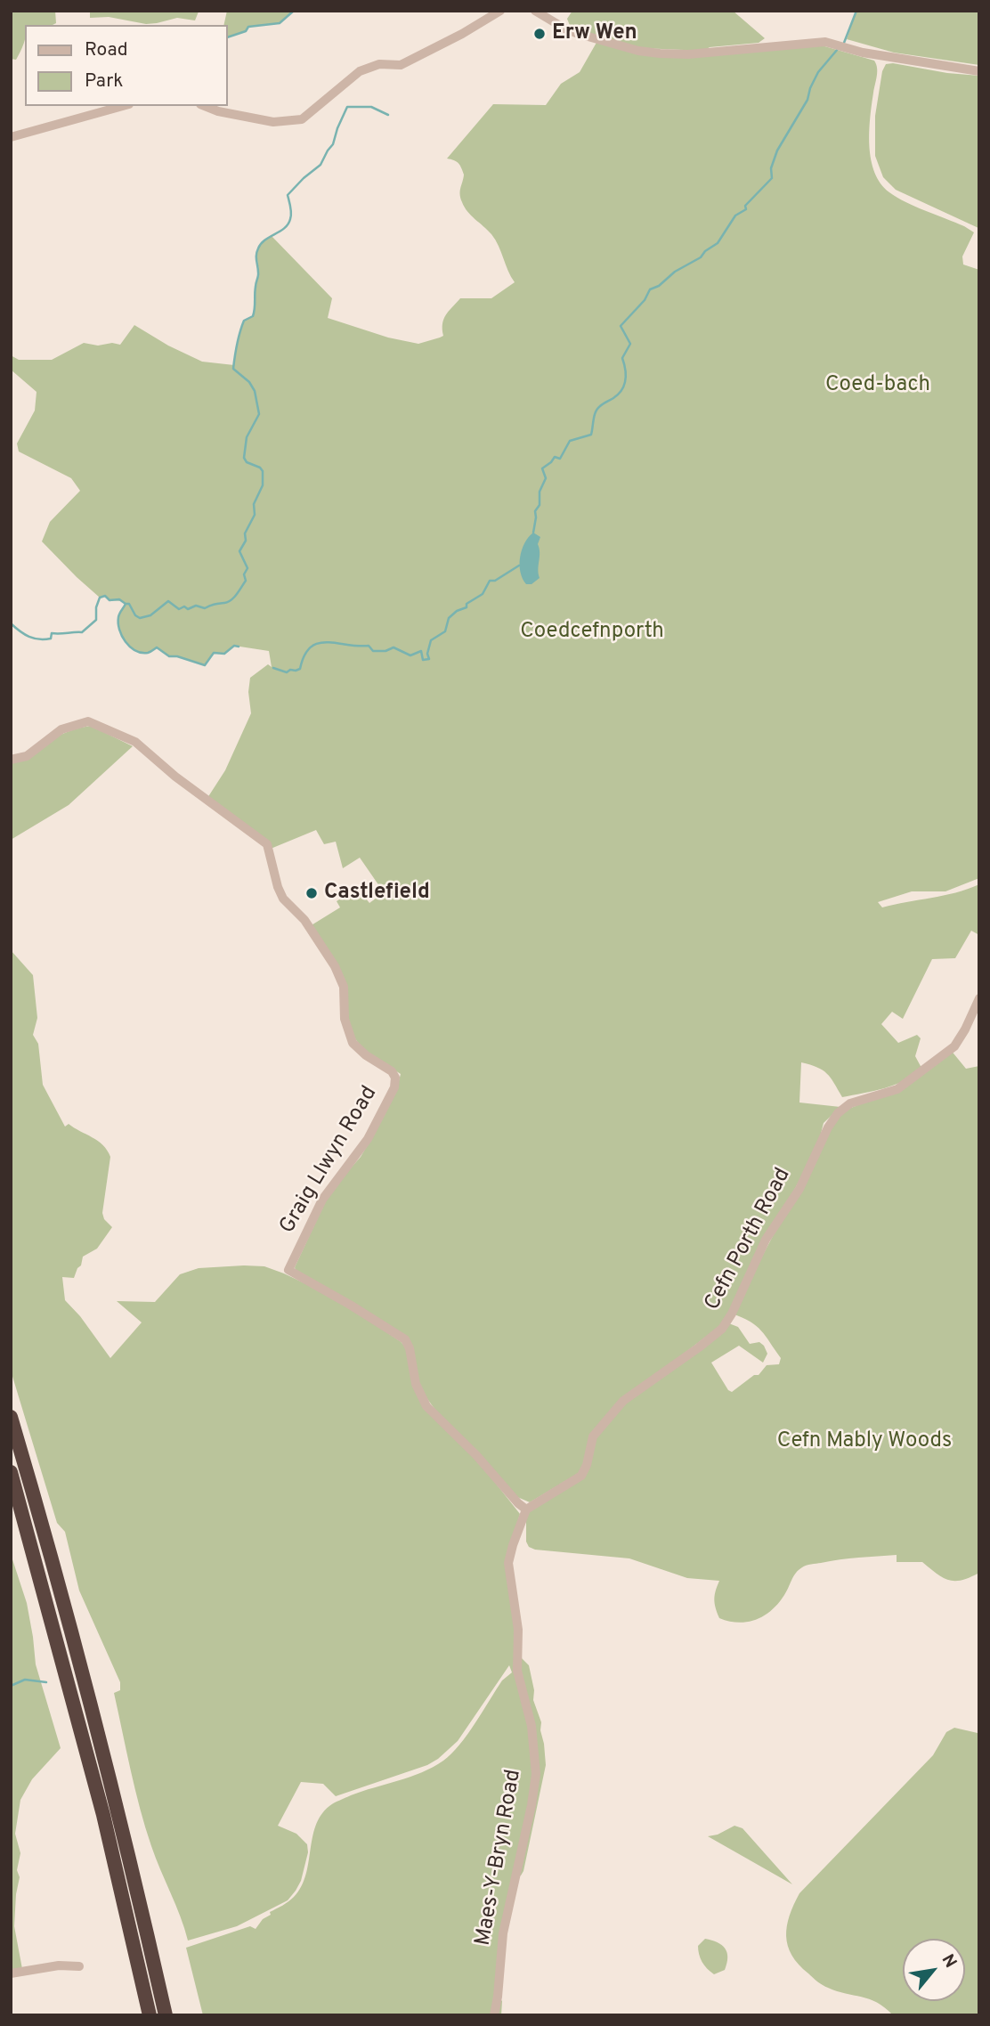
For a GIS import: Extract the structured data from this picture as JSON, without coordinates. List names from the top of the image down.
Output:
{
  "streets": {
    "street": ["Graig Llwyn Road", "Cefn Porth Road", "Maes-Y-Bryn Road"]
  },
  "crossings": [
    ["Graig Llwyn Road", "Cefn Porth Road"],
    ["Graig Llwyn Road", "Maes-Y-Bryn Road"],
    ["Cefn Porth Road", "Maes-Y-Bryn Road"]
  ],
  "parks": ["Coed-bach", "Coedcefnporth", "Cefn Mably Woods"],
  "places": ["Erw Wen", "Castlefield"],
  "legend": ["Road", "Park"],
  "north": "top right"
}
